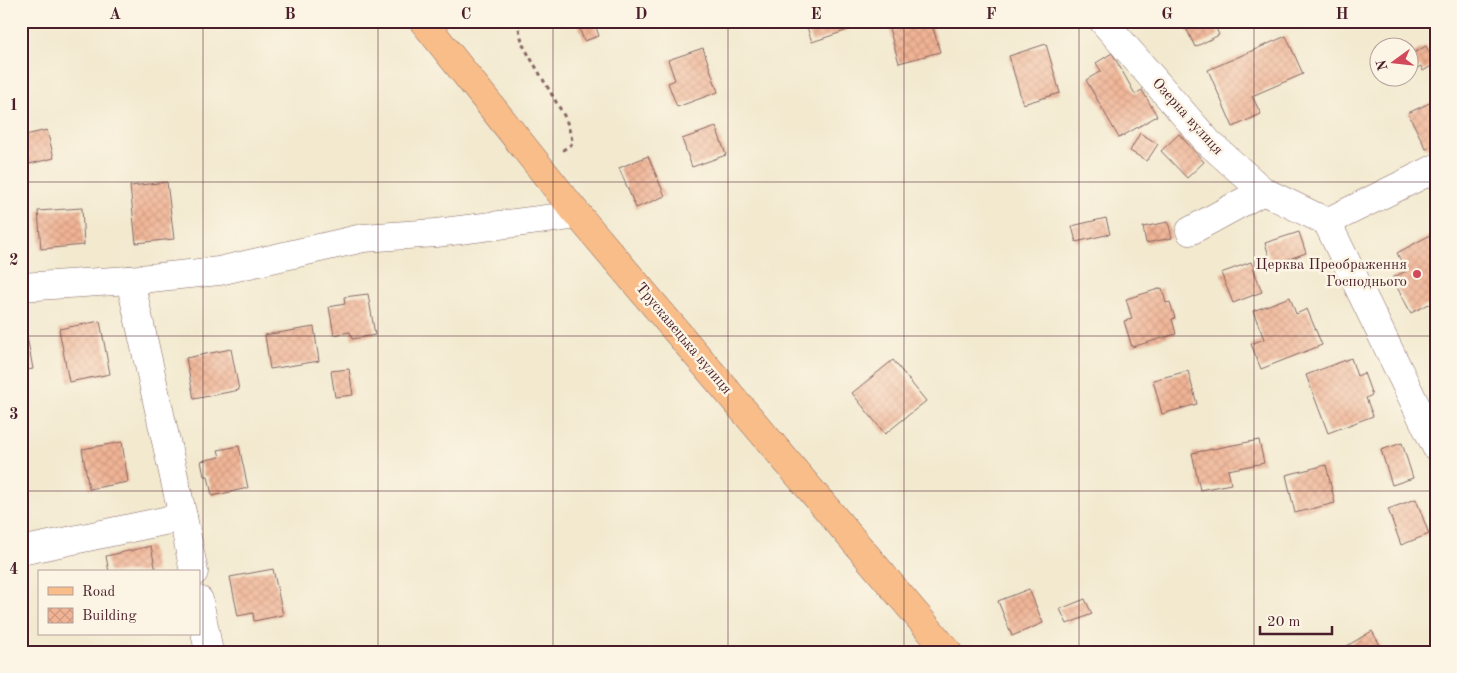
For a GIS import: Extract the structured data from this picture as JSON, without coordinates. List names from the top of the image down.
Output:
{
  "streets": {
    "main road": ["Трускавецька вулиця"],
    "street": ["Озерна вулиця"]
  },
  "places": ["Церква Преображення Господнього"],
  "legend": ["Road", "Building"],
  "scale_bar": "20 m",
  "north": "left",
  "grid": {
    "columns": [
      "A",
      "B",
      "C",
      "D",
      "E",
      "F",
      "G",
      "H"
    ],
    "rows": [
      "1",
      "2",
      "3",
      "4"
    ]
  }
}
